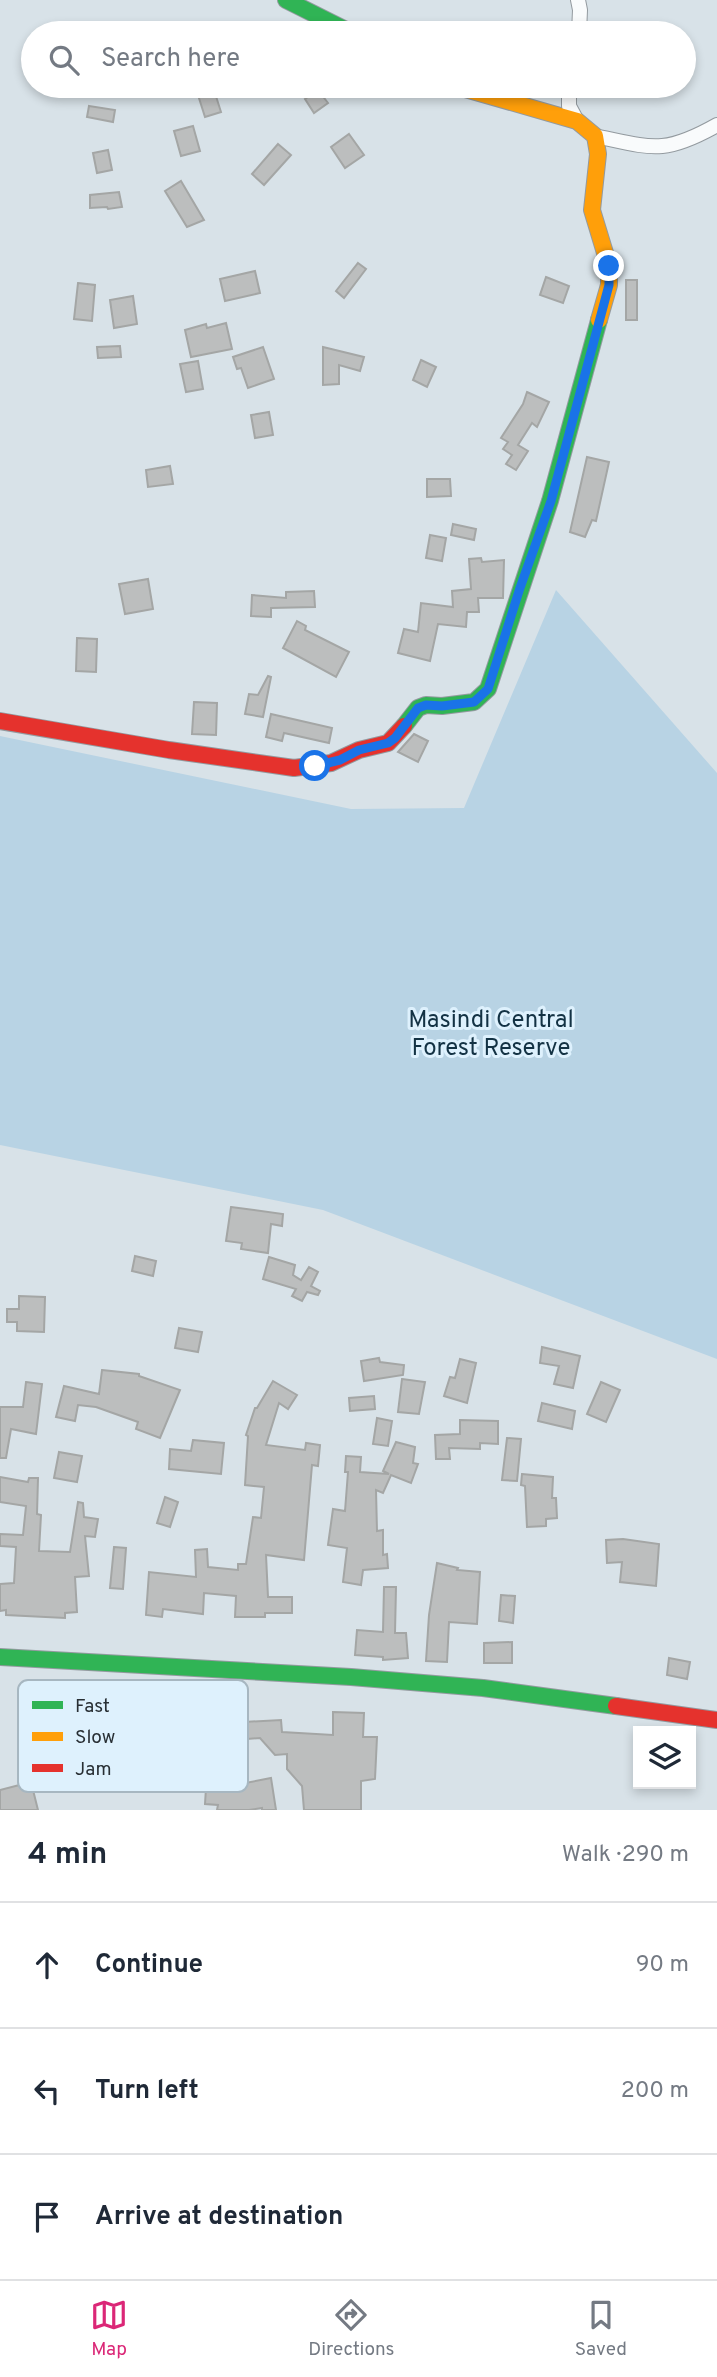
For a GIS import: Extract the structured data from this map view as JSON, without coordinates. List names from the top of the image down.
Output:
{
  "parks": ["Masindi Central Forest Reserve"],
  "legend": ["Fast", "Slow", "Jam"],
  "page": {
    "search": "Search here",
    "heading": ["4 min", "Walk · 290 m"],
    "list": [
      ["Continue", "90 m"],
      ["Turn left", "200 m"],
      "Arrive at destination"
    ],
    "nav": ["Map", "Directions", "Saved"]
  }
}
